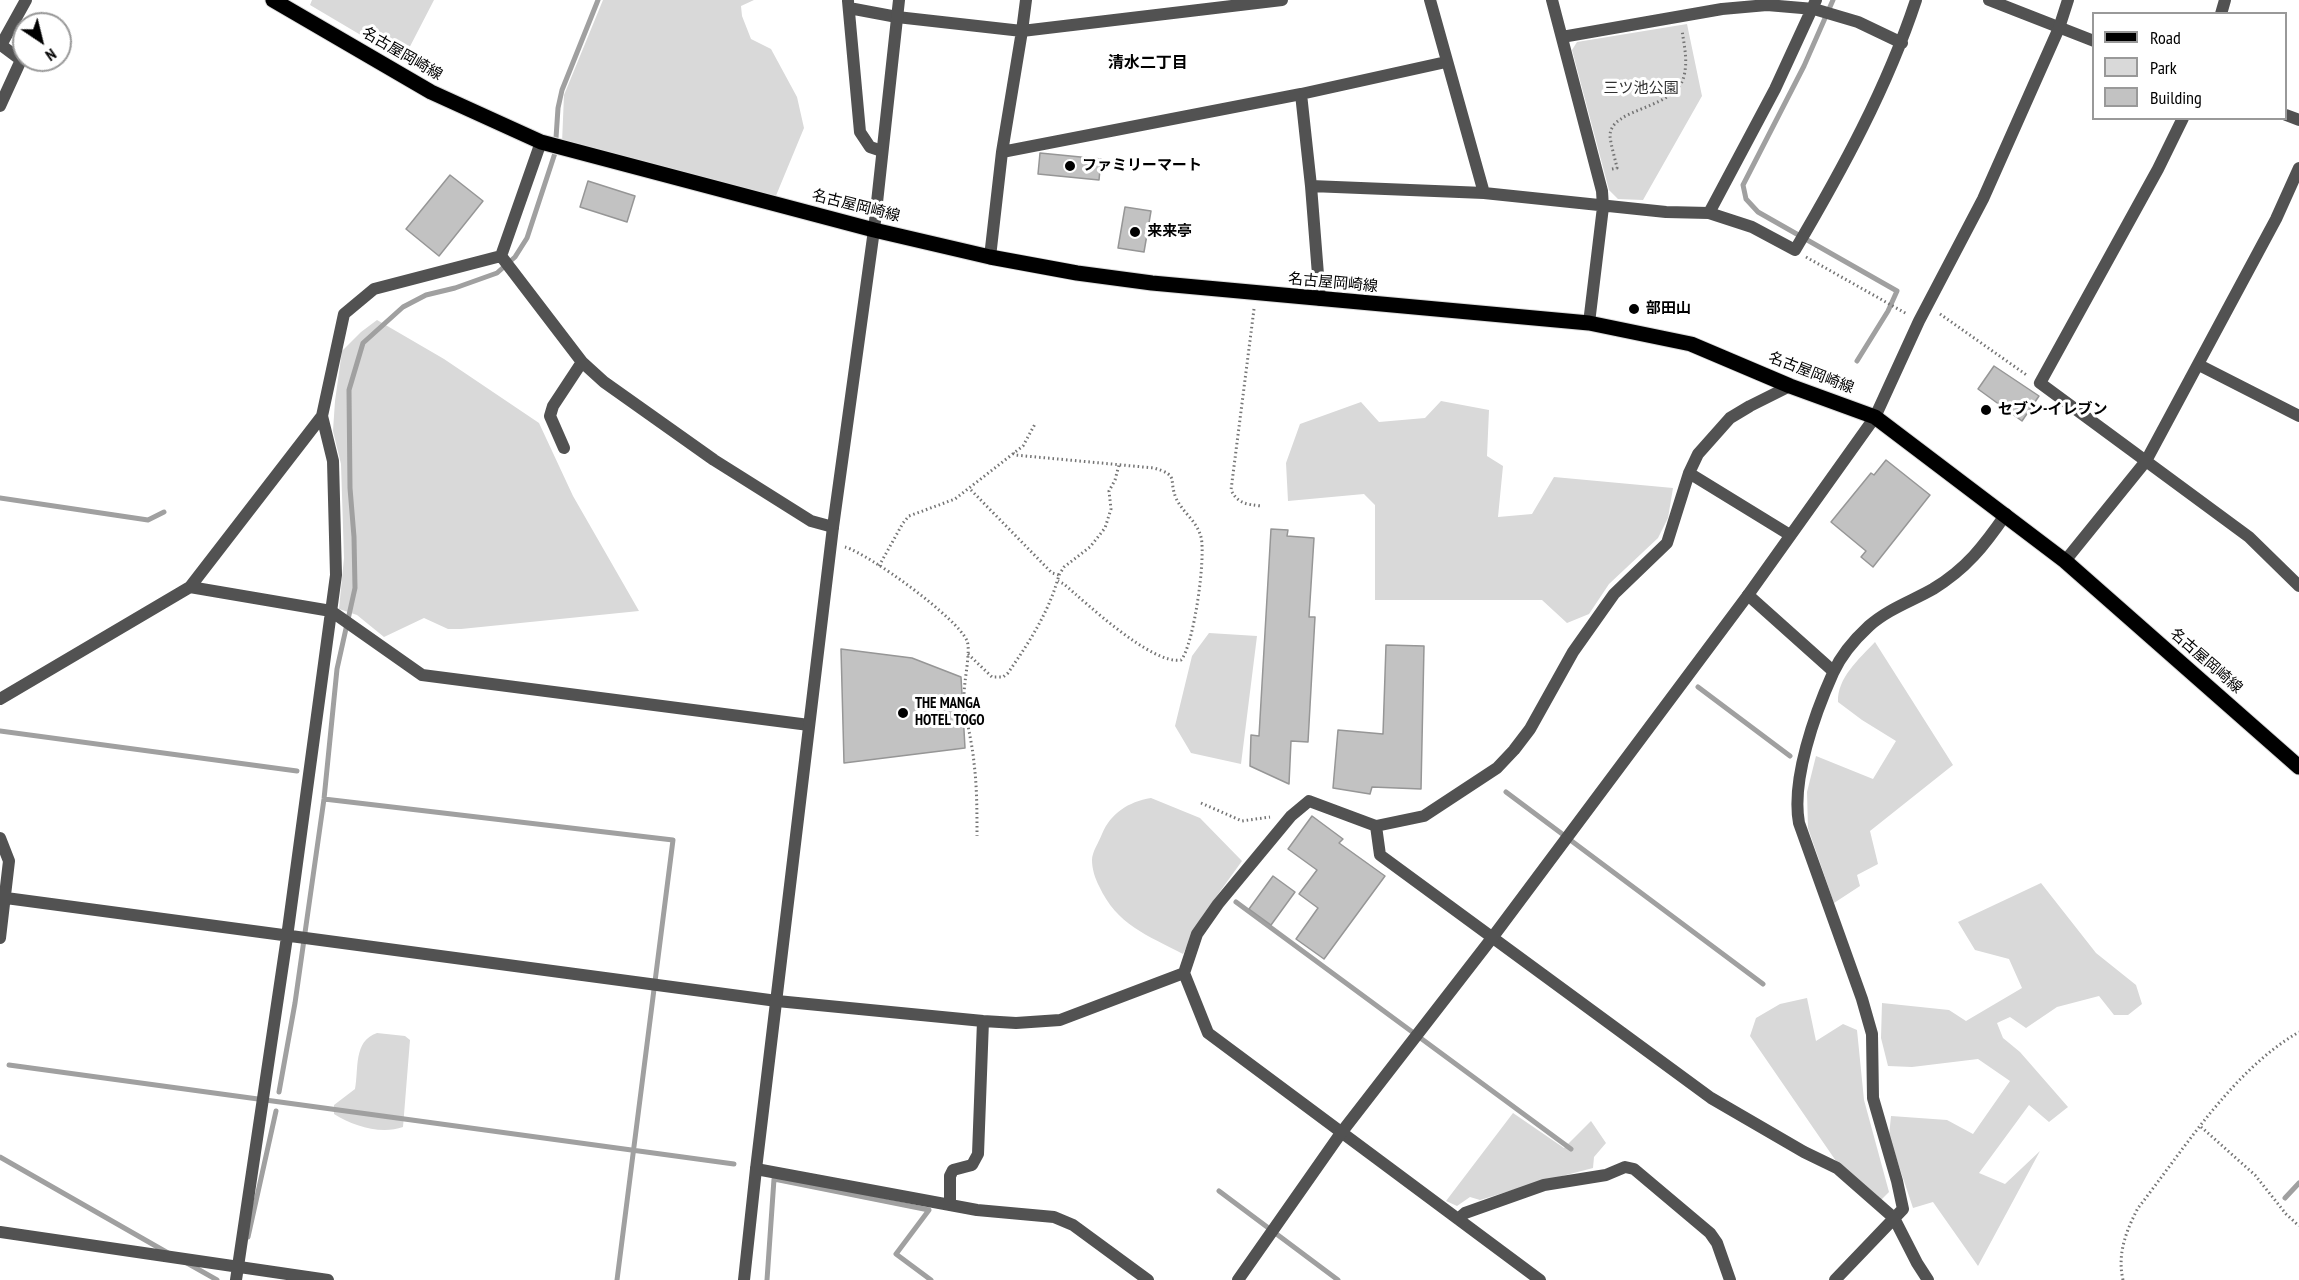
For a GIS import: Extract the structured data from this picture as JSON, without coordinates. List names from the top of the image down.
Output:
{
  "streets": {
    "main road": ["名古屋岡崎線"]
  },
  "districts": ["清水二丁目"],
  "parks": ["三ツ池公園"],
  "places": [
    "ファミリーマート",
    "来来亭",
    "部田山",
    "セブン-イレブン",
    "THE MANGA HOTEL TOGO"
  ],
  "legend": ["Road", "Park", "Building"],
  "north": "bottom right"
}
